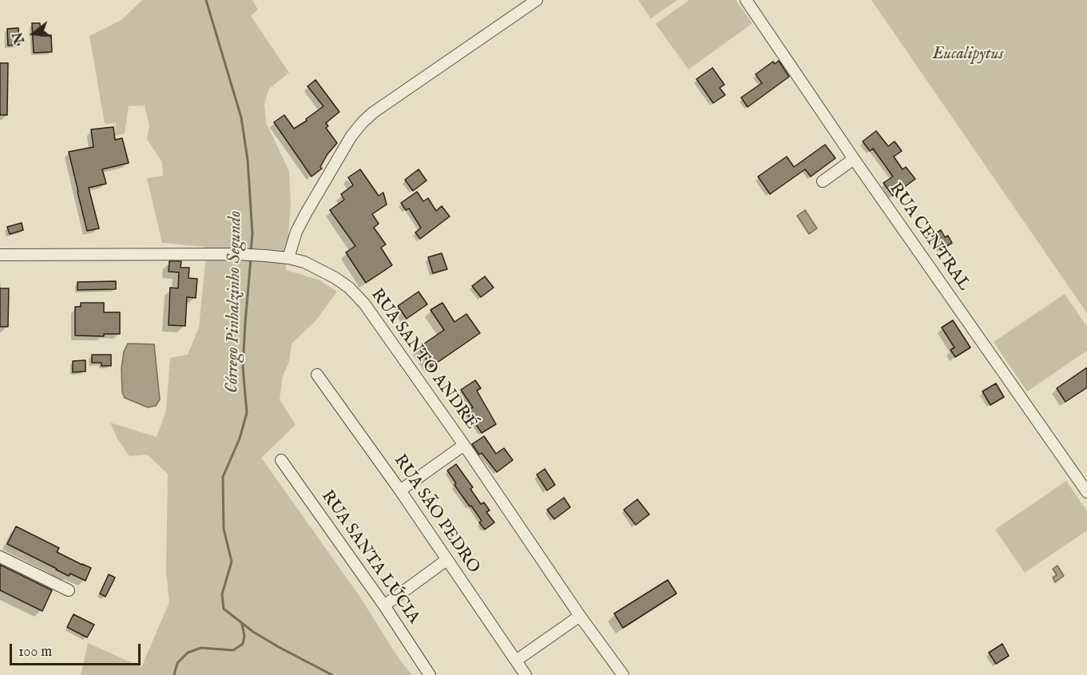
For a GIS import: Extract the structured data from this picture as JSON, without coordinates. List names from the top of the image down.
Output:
{
  "streets": {
    "street": [
      "RUA CENTRAL",
      "RUA SANTO ANDRÉ",
      "RUA SÃO PEDRO",
      "RUA SANTA LÚCIA"
    ]
  },
  "water": ["Córrego Pinhalzinho Segundo"],
  "parks": ["Eucalipytus"],
  "scale_bar": "100 m",
  "north": "left"
}
